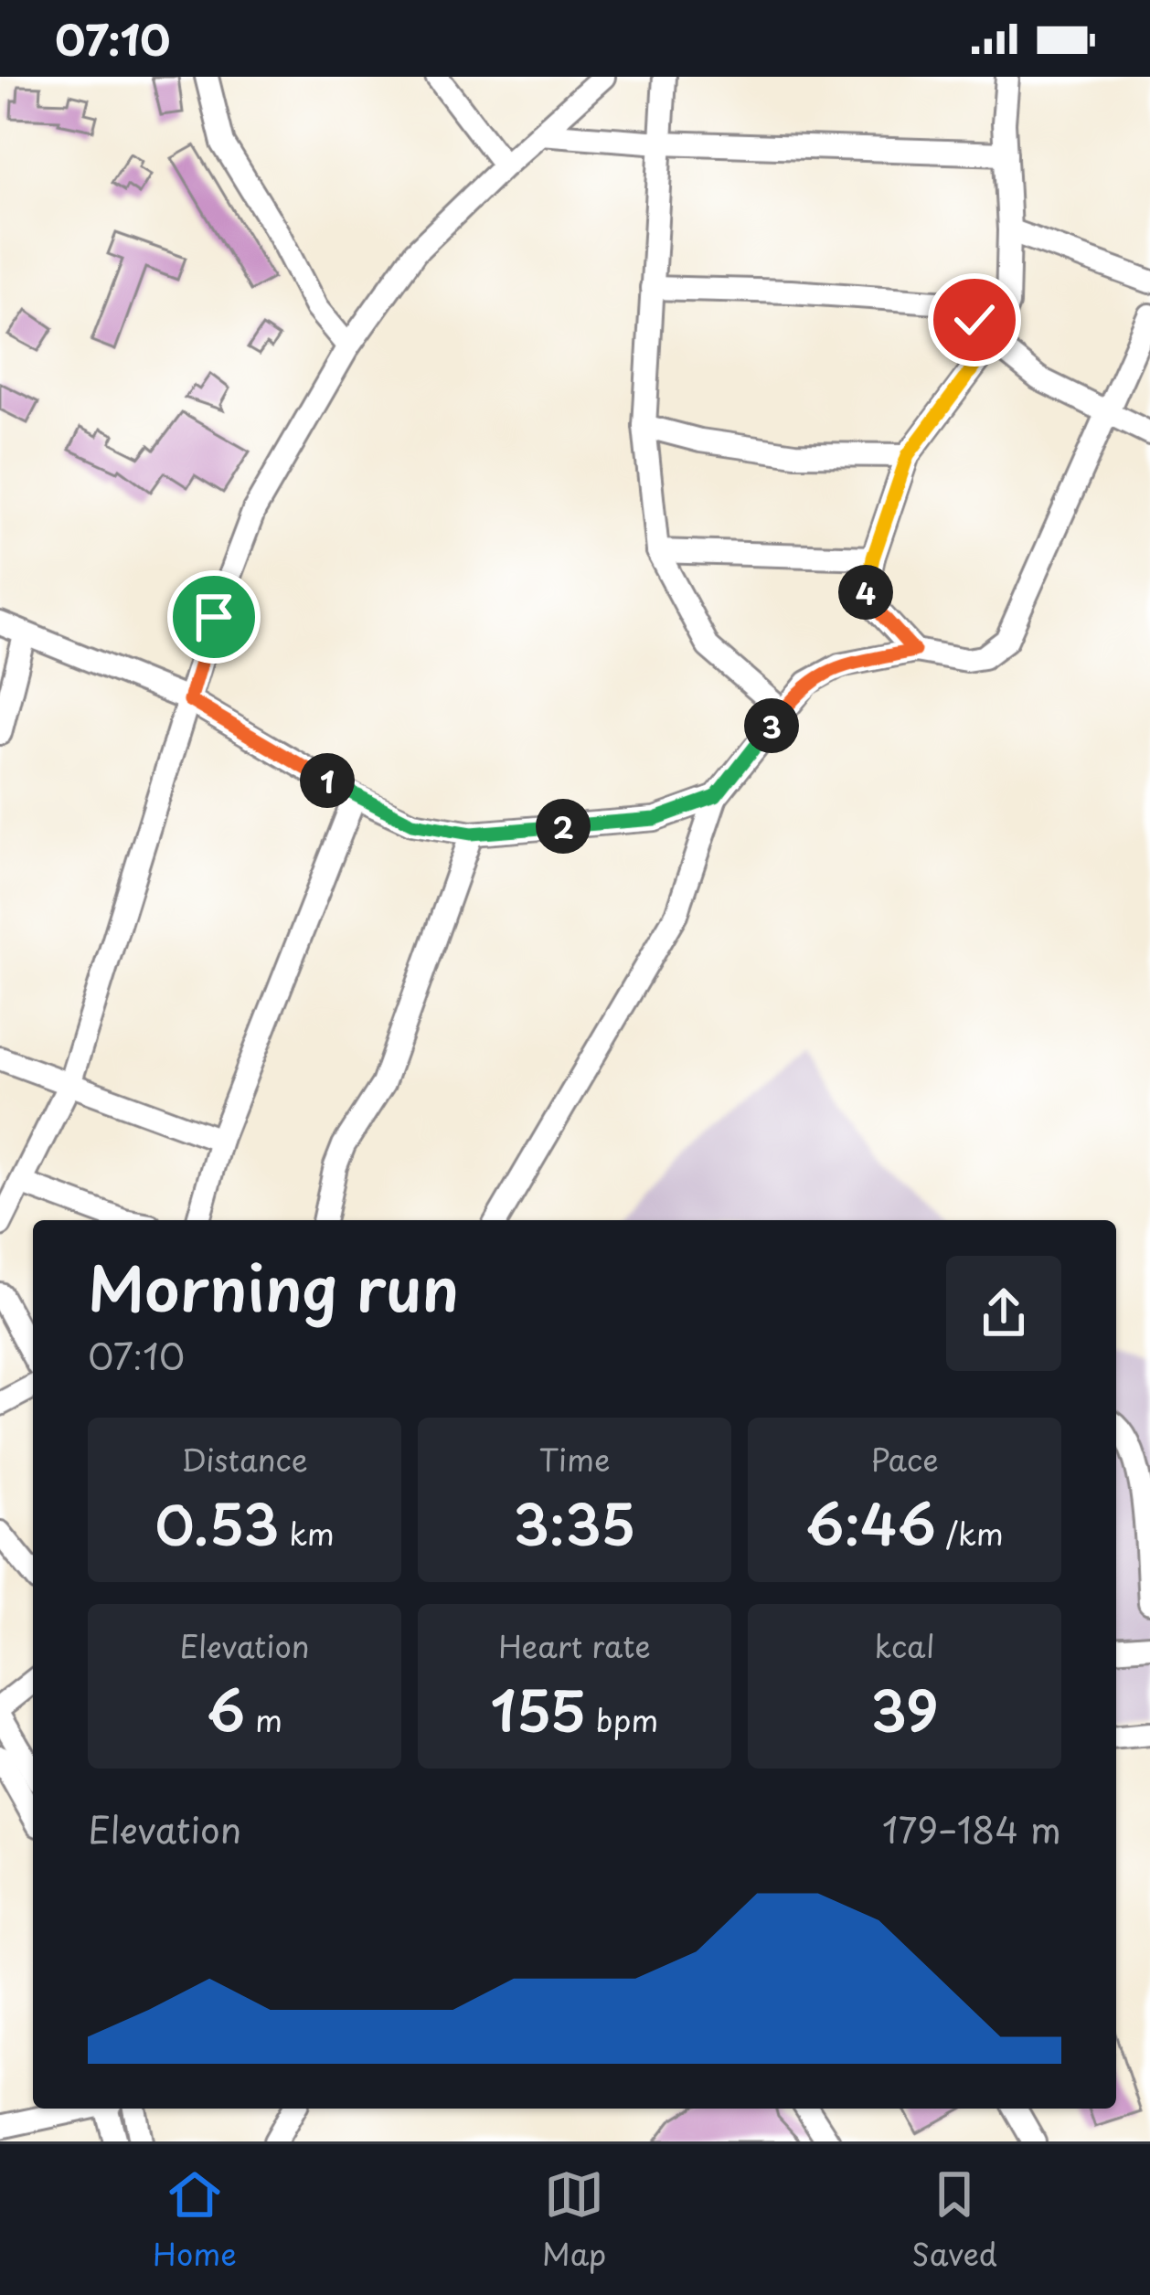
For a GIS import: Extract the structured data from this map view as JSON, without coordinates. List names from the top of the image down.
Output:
{
  "page": {
    "status": "07:10",
    "pins": [
      "4",
      "3",
      "1",
      "2"
    ],
    "heading": ["Morning run", "07:10"],
    "stats": [
      ["Distance", "0.53 km"],
      ["Time", "3:35"],
      ["Pace", "6:46 /km"],
      ["Elevation", "6 m"],
      ["Heart rate", "155 bpm"],
      ["kcal", "39"]
    ],
    "chart": ["Elevation", "179–184 m"],
    "tabs": ["Home", "Map", "Saved"]
  }
}
